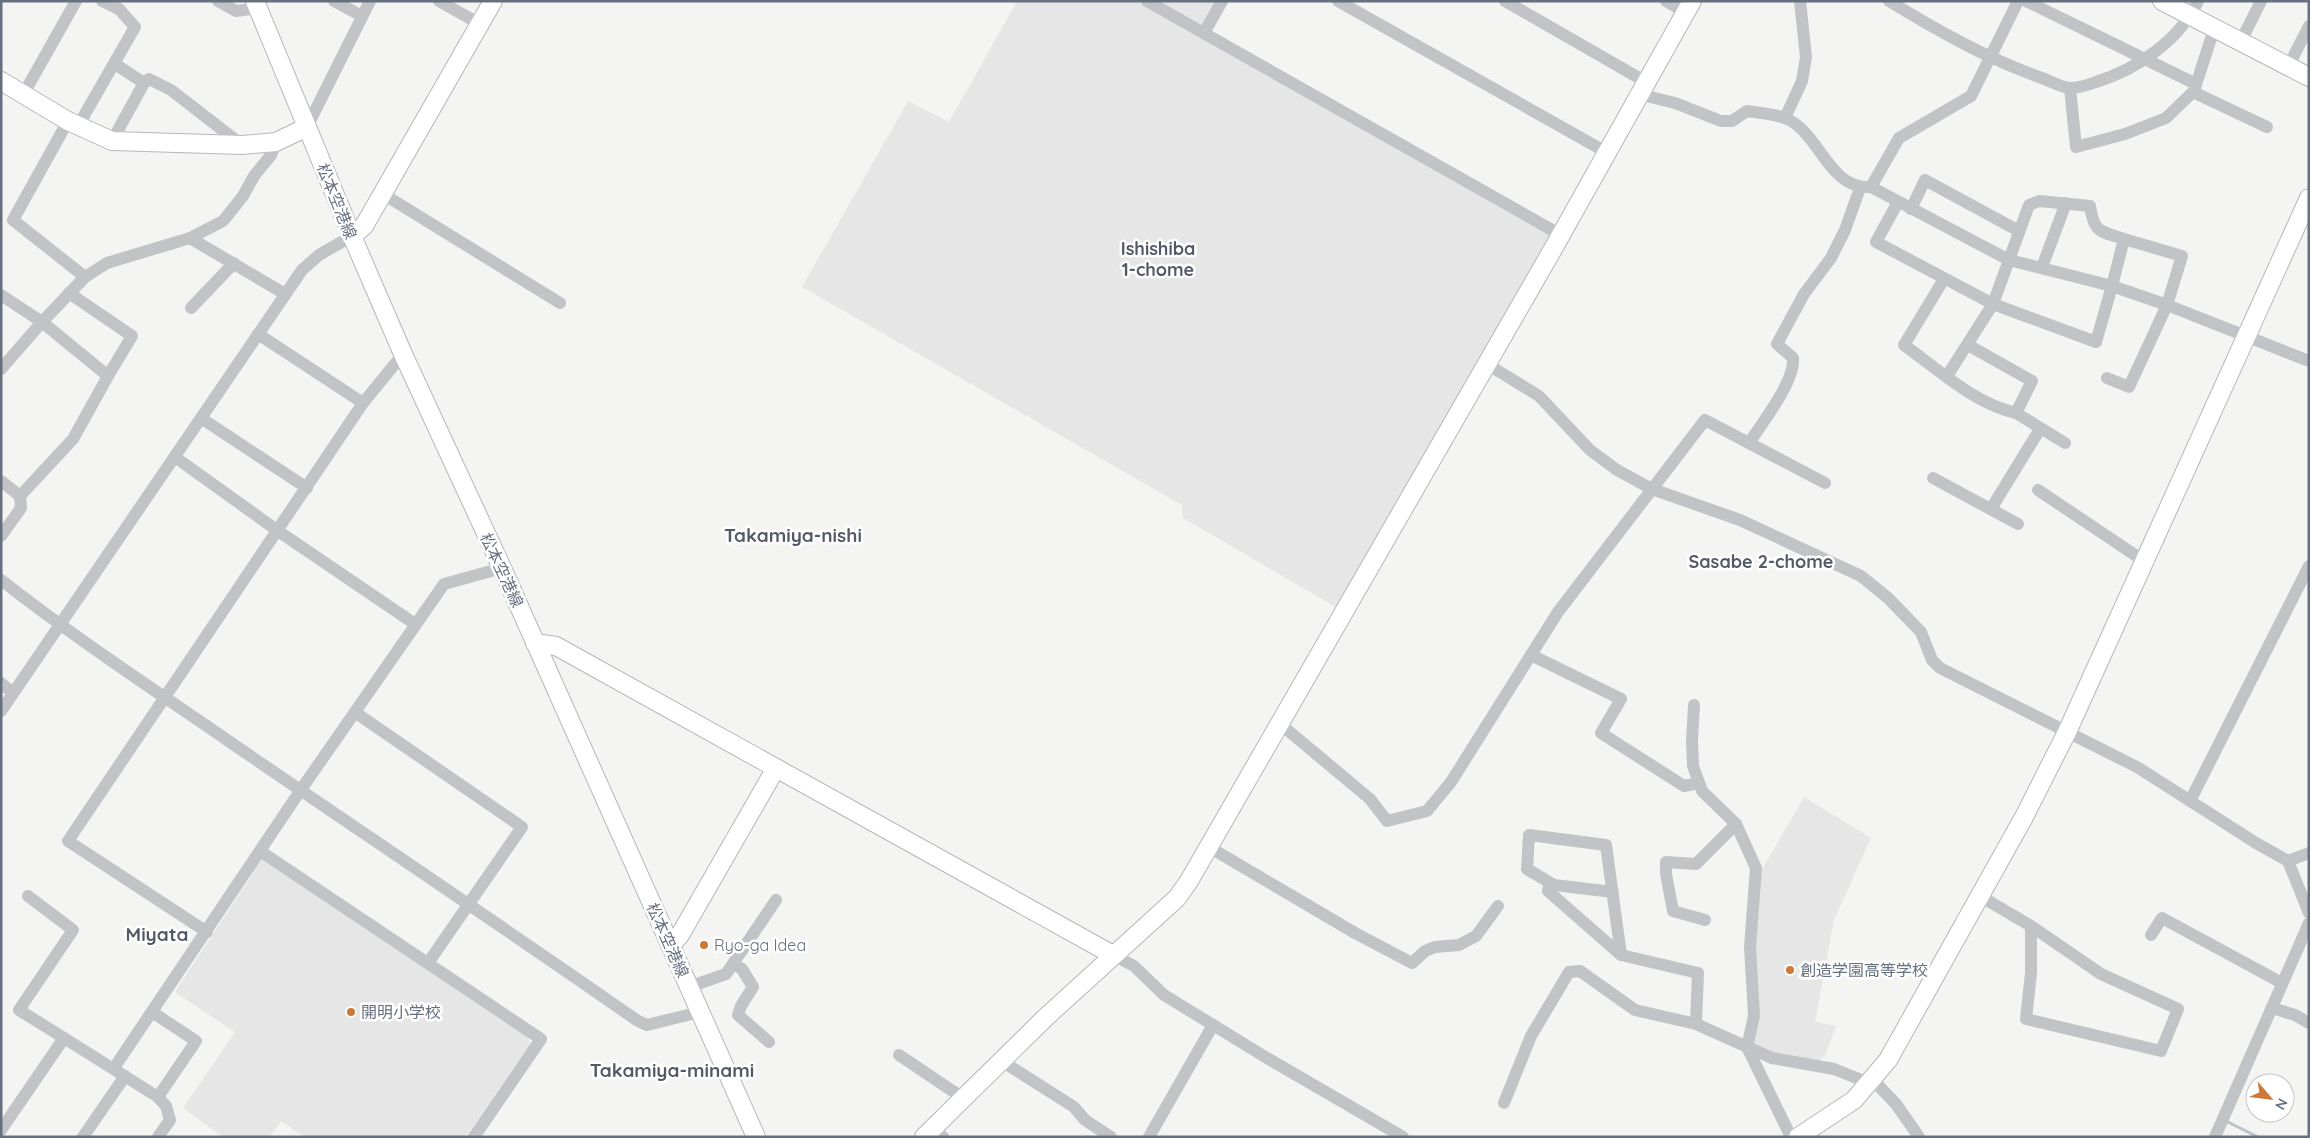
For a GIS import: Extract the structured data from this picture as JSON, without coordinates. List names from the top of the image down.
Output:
{
  "streets": {
    "street": ["松本空港線"]
  },
  "districts": [
    "Ishishiba 1-chome",
    "Takamiya-nishi",
    "Sasabe 2-chome",
    "Miyata",
    "Takamiya-minami"
  ],
  "places": ["Ryo-ga Idea", "創造学園高等学校", "開明小学校"],
  "north": "bottom right"
}
